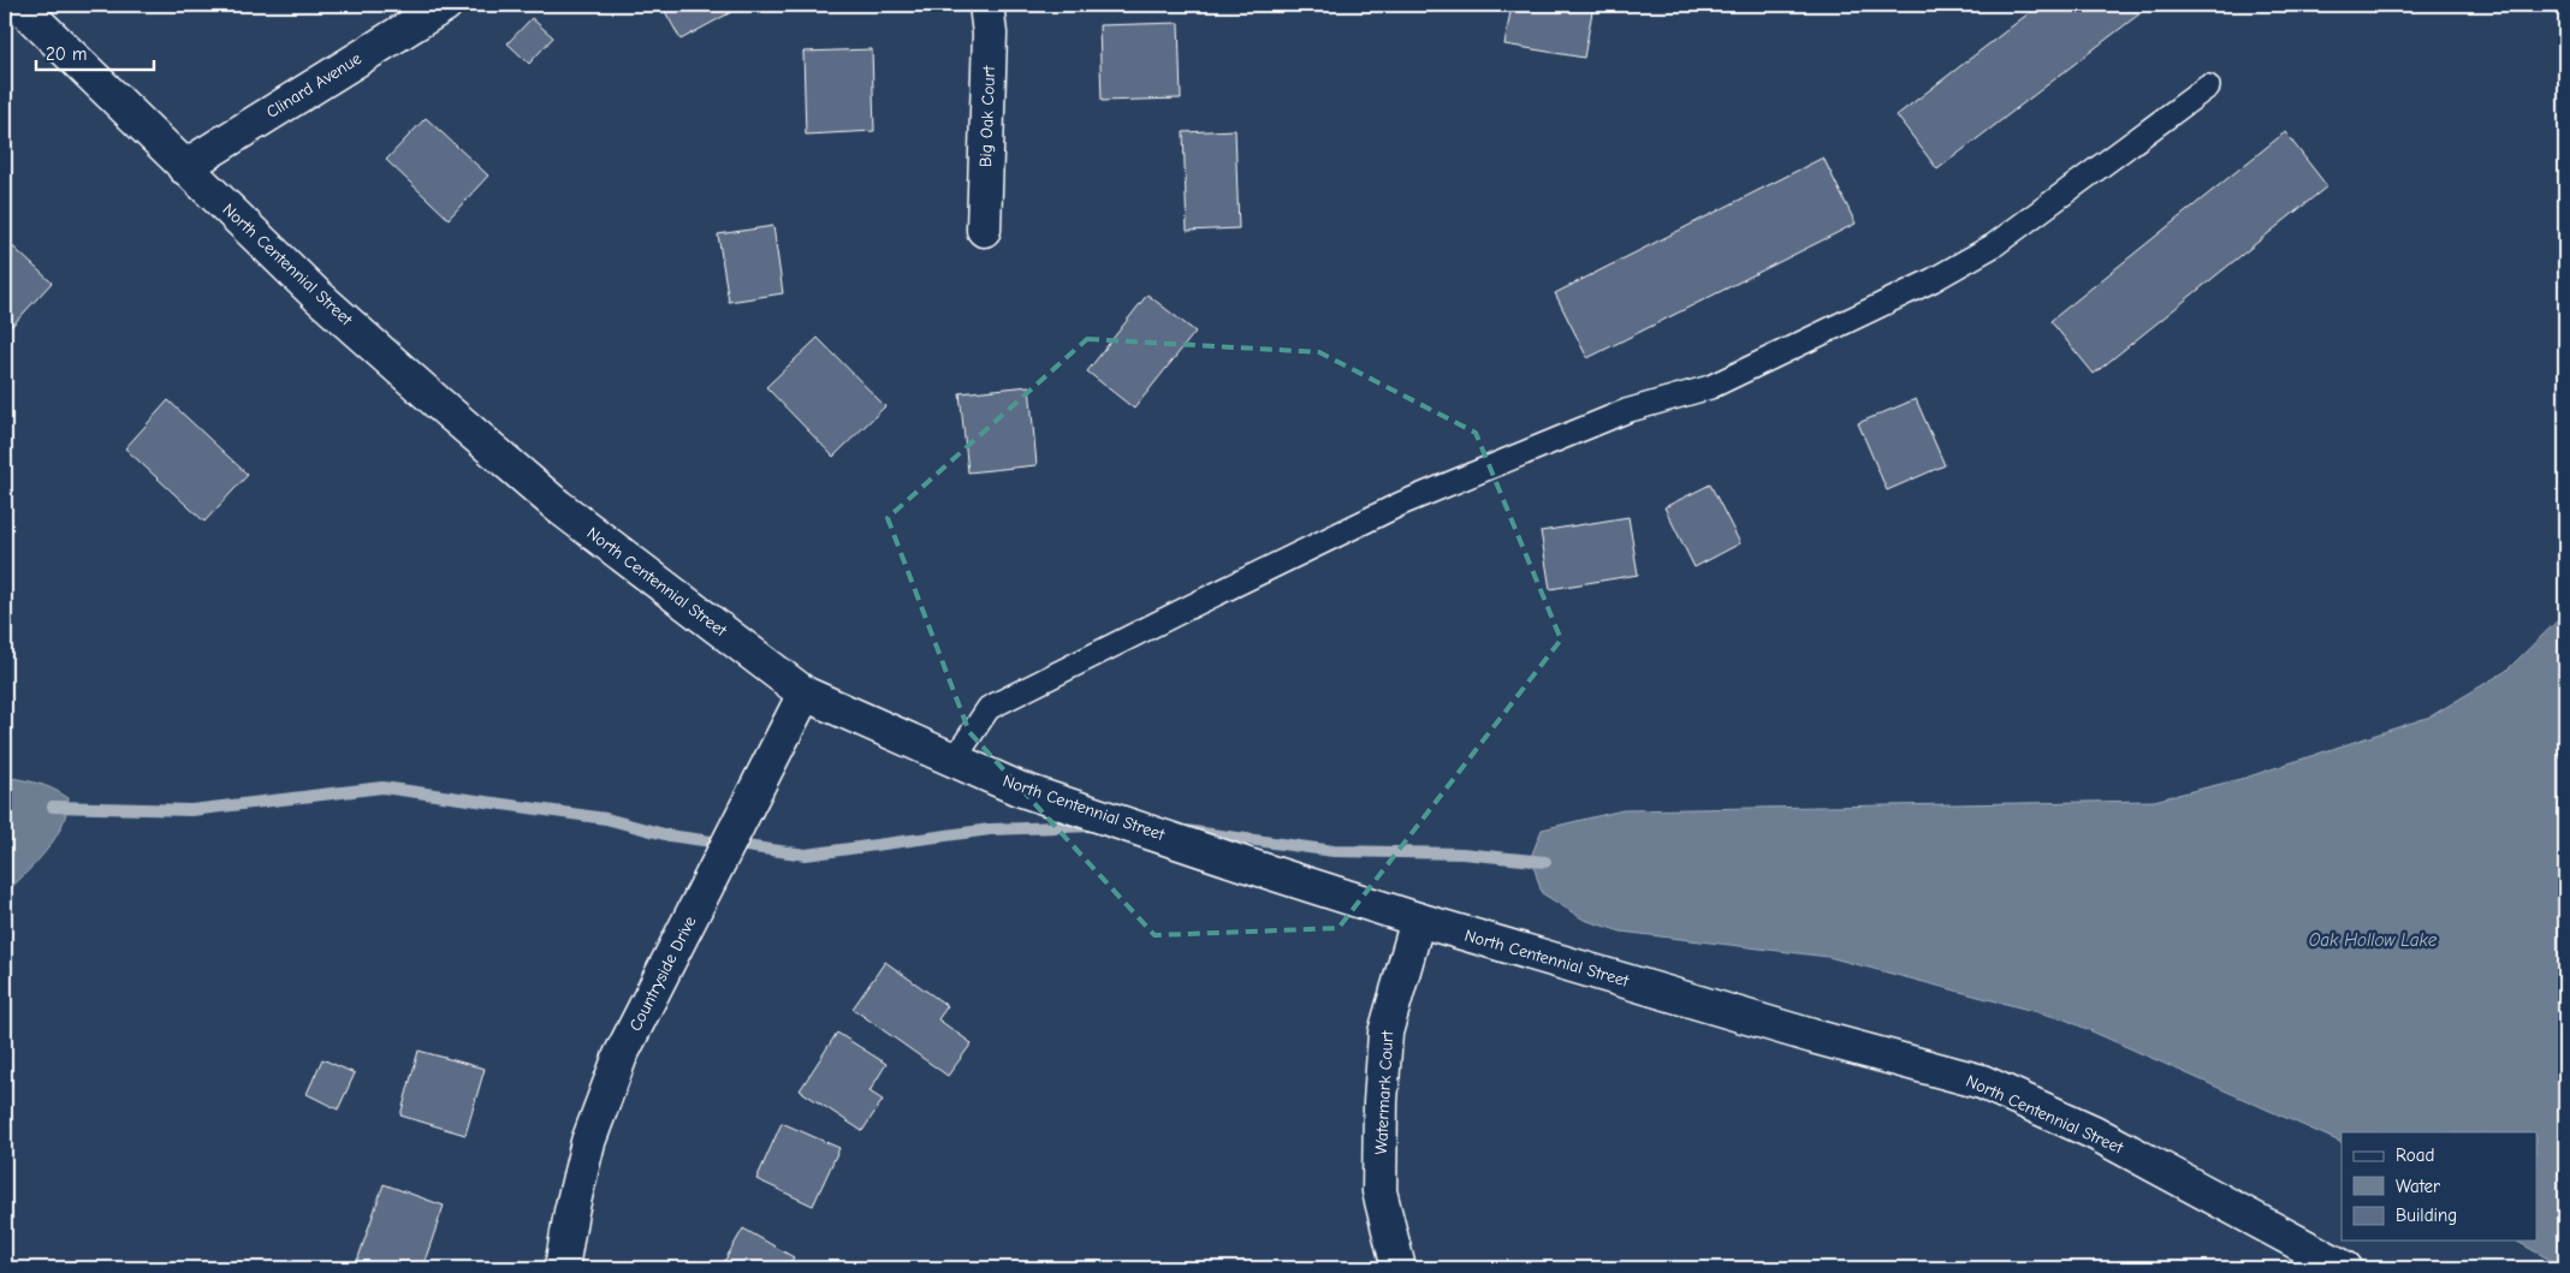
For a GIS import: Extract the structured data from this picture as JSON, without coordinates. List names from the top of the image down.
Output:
{
  "streets": {
    "street": [
      "Clinard Avenue",
      "Big Oak Court",
      "North Centennial Street",
      "Countryside Drive",
      "Watermark Court"
    ]
  },
  "crossings": [
    ["Clinard Avenue", "North Centennial Street"],
    ["North Centennial Street", "Countryside Drive"],
    ["North Centennial Street", "Watermark Court"]
  ],
  "water": ["Oak Hollow Lake"],
  "legend": ["Road", "Water", "Building"],
  "scale_bar": "20 m"
}
